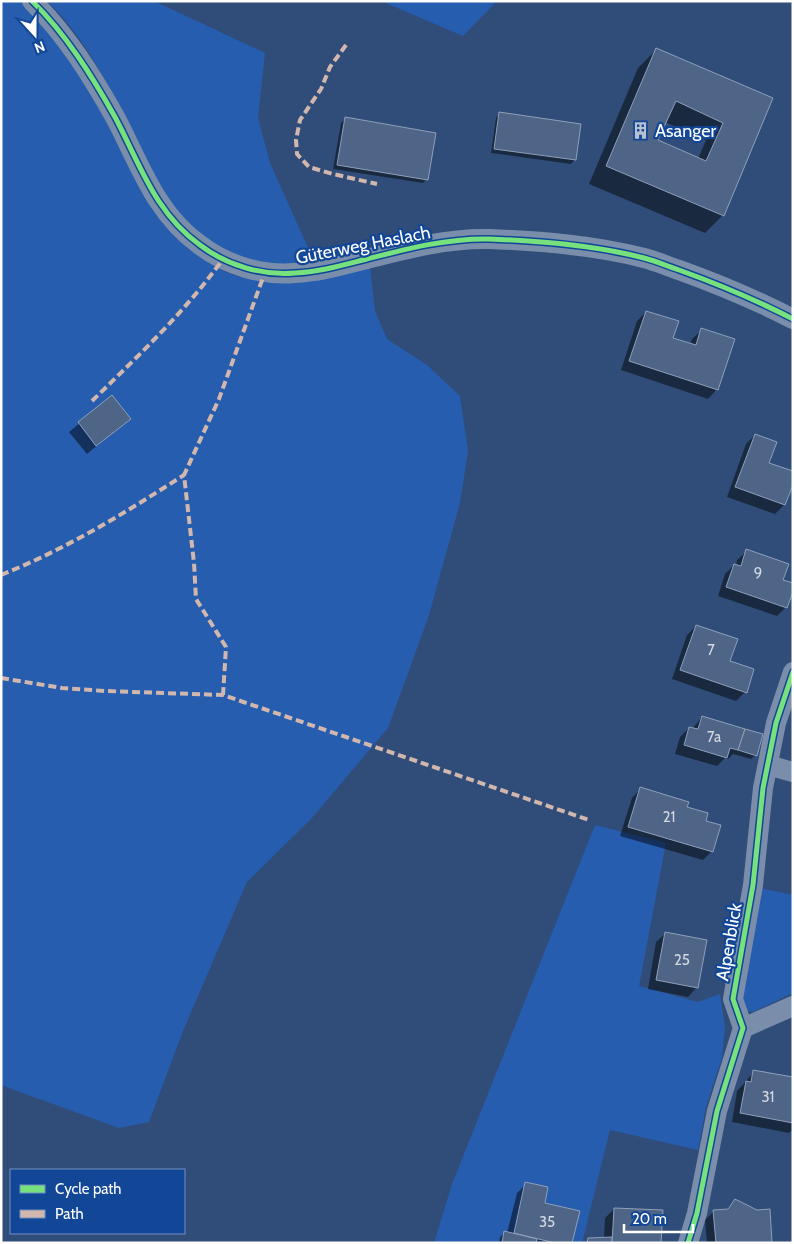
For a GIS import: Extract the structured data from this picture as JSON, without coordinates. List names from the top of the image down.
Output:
{
  "streets": {
    "street": ["Güterweg Haslach", "Alpenblick"]
  },
  "places": {
    "building": ["Asanger"]
  },
  "house_numbers": [
    "9",
    "7",
    "7a",
    "21",
    "25",
    "31",
    "35"
  ],
  "legend": ["Cycle path", "Path"],
  "scale_bar": "20 m",
  "north": "bottom"
}
